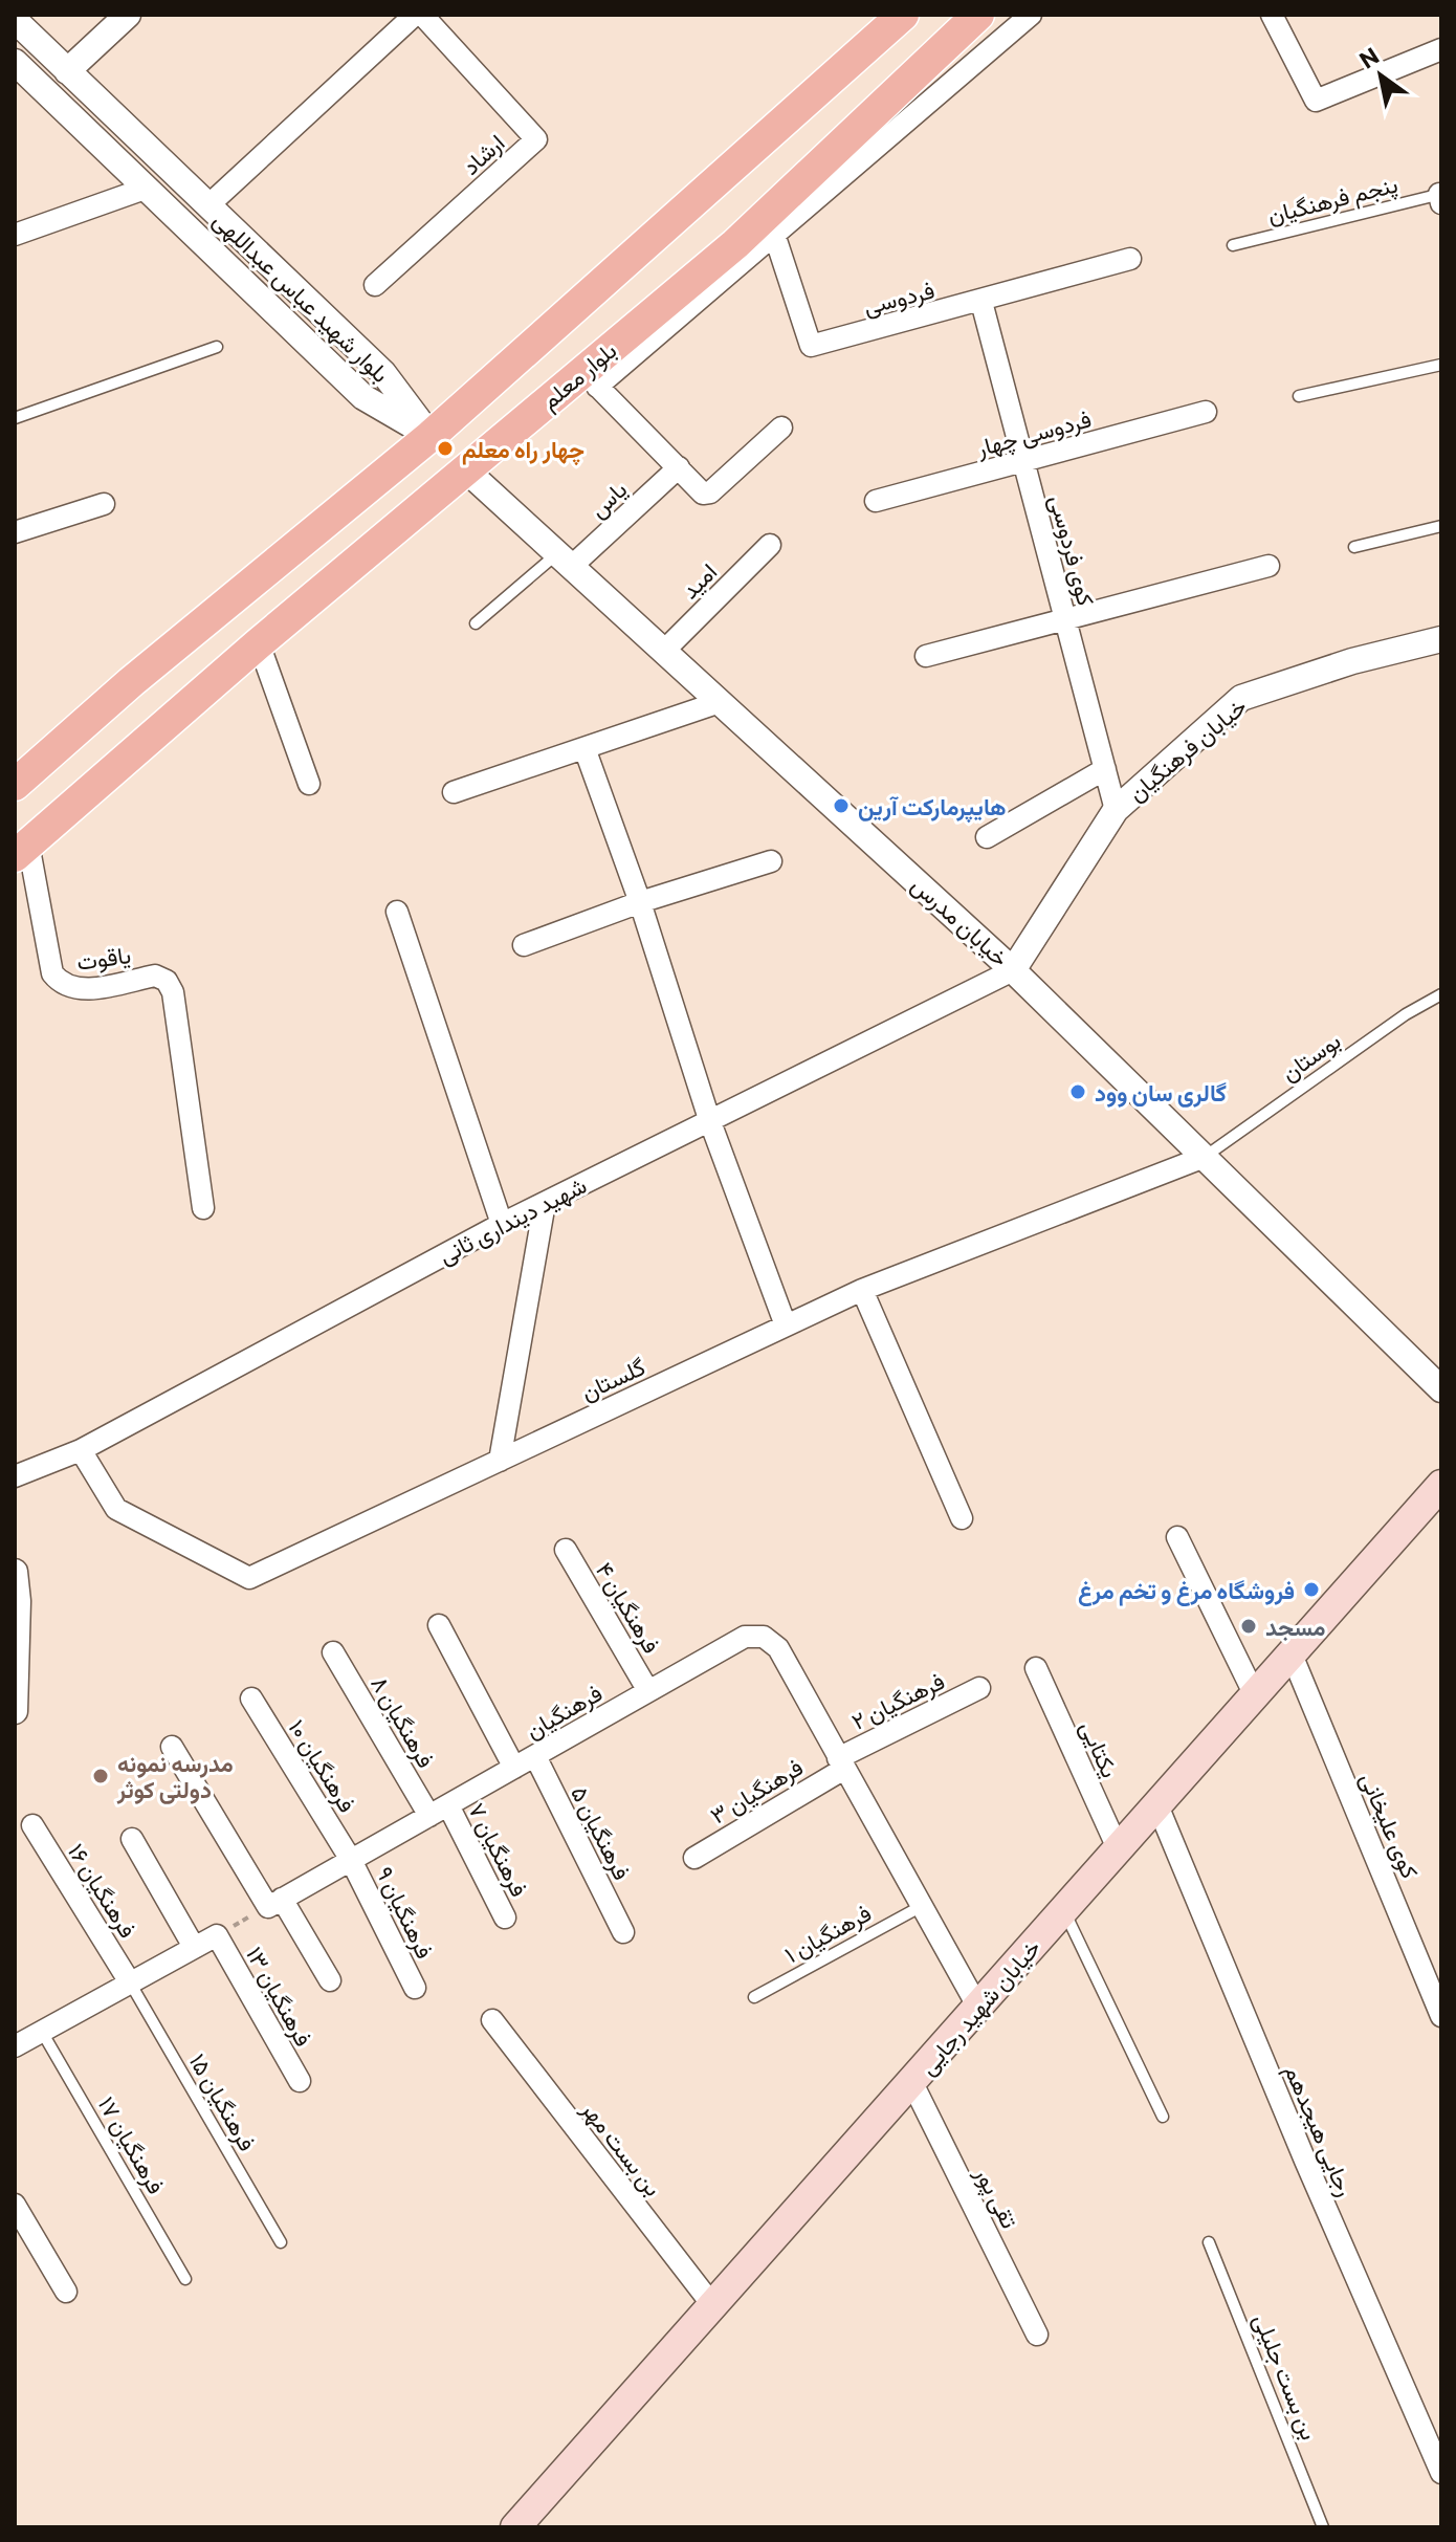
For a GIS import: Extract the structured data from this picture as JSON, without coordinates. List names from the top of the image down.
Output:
{
  "streets": {
    "main road": ["بلوار معلم", "خیابان شهید رجایی"],
    "street": [
      "ارشاد",
      "بلوار شهید عباس عبداللهی",
      "فردوسی",
      "فردوسی چهار",
      "یاس",
      "کوی فردوسی",
      "امید",
      "خیابان فرهنگیان",
      "خیابان مدرس",
      "یاقوت",
      "شهید دینداری ثانی",
      "گلستان",
      "فرهنگیان ۴",
      "فرهنگیان ۲",
      "فرهنگیان",
      "فرهنگیان ۸",
      "یکتایی",
      "فرهنگیان ۱۰",
      "فرهنگیان ۳",
      "کوی علیخانی",
      "فرهنگیان ۵",
      "فرهنگیان ۷",
      "فرهنگیان ۱۶",
      "فرهنگیان ۹",
      "فرهنگیان ۱۳",
      "رجایی هیجدهم",
      "بن بست مهر",
      "تقی پور"
    ],
    "lane": [
      "پنجم فرهنگیان",
      "بوستان",
      "فرهنگیان ۱",
      "فرهنگیان ۱۵",
      "فرهنگیان ۱۷",
      "بن بست جلیلی"
    ]
  },
  "crossings": [
    ["فردوسی", "بلوار معلم"],
    ["فردوسی", "کوی فردوسی"],
    ["بلوار معلم", "خیابان مدرس"],
    ["بلوار معلم", "یاقوت"],
    ["فردوسی چهار", "کوی فردوسی"],
    ["یاس", "خیابان مدرس"],
    ["کوی فردوسی", "خیابان فرهنگیان"],
    ["امید", "خیابان مدرس"],
    ["خیابان فرهنگیان", "خیابان مدرس"],
    ["خیابان فرهنگیان", "شهید دینداری ثانی"],
    ["خیابان مدرس", "بوستان"],
    ["خیابان مدرس", "شهید دینداری ثانی"],
    ["خیابان مدرس", "گلستان"],
    ["بوستان", "گلستان"],
    ["شهید دینداری ثانی", "گلستان"],
    ["فرهنگیان ۴", "فرهنگیان"],
    ["فرهنگیان ۲", "فرهنگیان"],
    ["فرهنگیان ۲", "فرهنگیان ۳"],
    ["فرهنگیان", "فرهنگیان ۸"],
    ["فرهنگیان", "فرهنگیان ۱۰"],
    ["فرهنگیان", "فرهنگیان ۳"],
    ["فرهنگیان", "فرهنگیان ۵"],
    ["فرهنگیان", "فرهنگیان ۷"],
    ["فرهنگیان", "فرهنگیان ۹"],
    ["فرهنگیان", "فرهنگیان ۱"],
    ["فرهنگیان", "خیابان شهید رجایی"],
    ["فرهنگیان ۸", "فرهنگیان ۷"],
    ["یکتایی", "خیابان شهید رجایی"],
    ["فرهنگیان ۱۰", "فرهنگیان ۹"],
    ["کوی علیخانی", "خیابان شهید رجایی"],
    ["فرهنگیان ۱۶", "فرهنگیان ۱۵"],
    ["خیابان شهید رجایی", "رجایی هیجدهم"],
    ["خیابان شهید رجایی", "بن بست مهر"],
    ["خیابان شهید رجایی", "تقی پور"]
  ],
  "places": [
    "چهار راه معلم",
    "هایپرمارکت آرین",
    "گالری سان وود",
    "فروشگاه مرغ و تخم مرغ",
    "مسجد",
    "مدرسه نمونه دولتی کوثر"
  ],
  "north": "top left"
}
